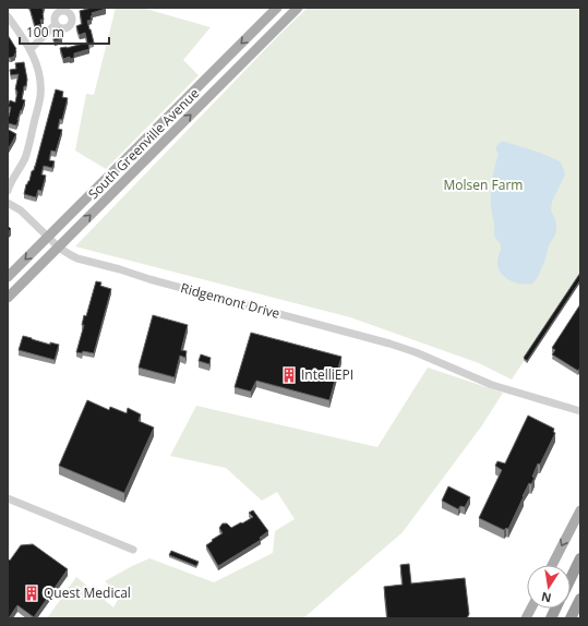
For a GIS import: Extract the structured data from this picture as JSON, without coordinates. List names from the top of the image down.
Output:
{
  "streets": {
    "main road": ["South Greenville Avenue"],
    "street": ["Ridgemont Drive"]
  },
  "crossings": [
    ["South Greenville Avenue", "Ridgemont Drive"]
  ],
  "parks": ["Molsen Farm"],
  "places": {
    "building": ["IntelliEPI", "Quest Medical"]
  },
  "scale_bar": "100 m",
  "north": "bottom"
}
